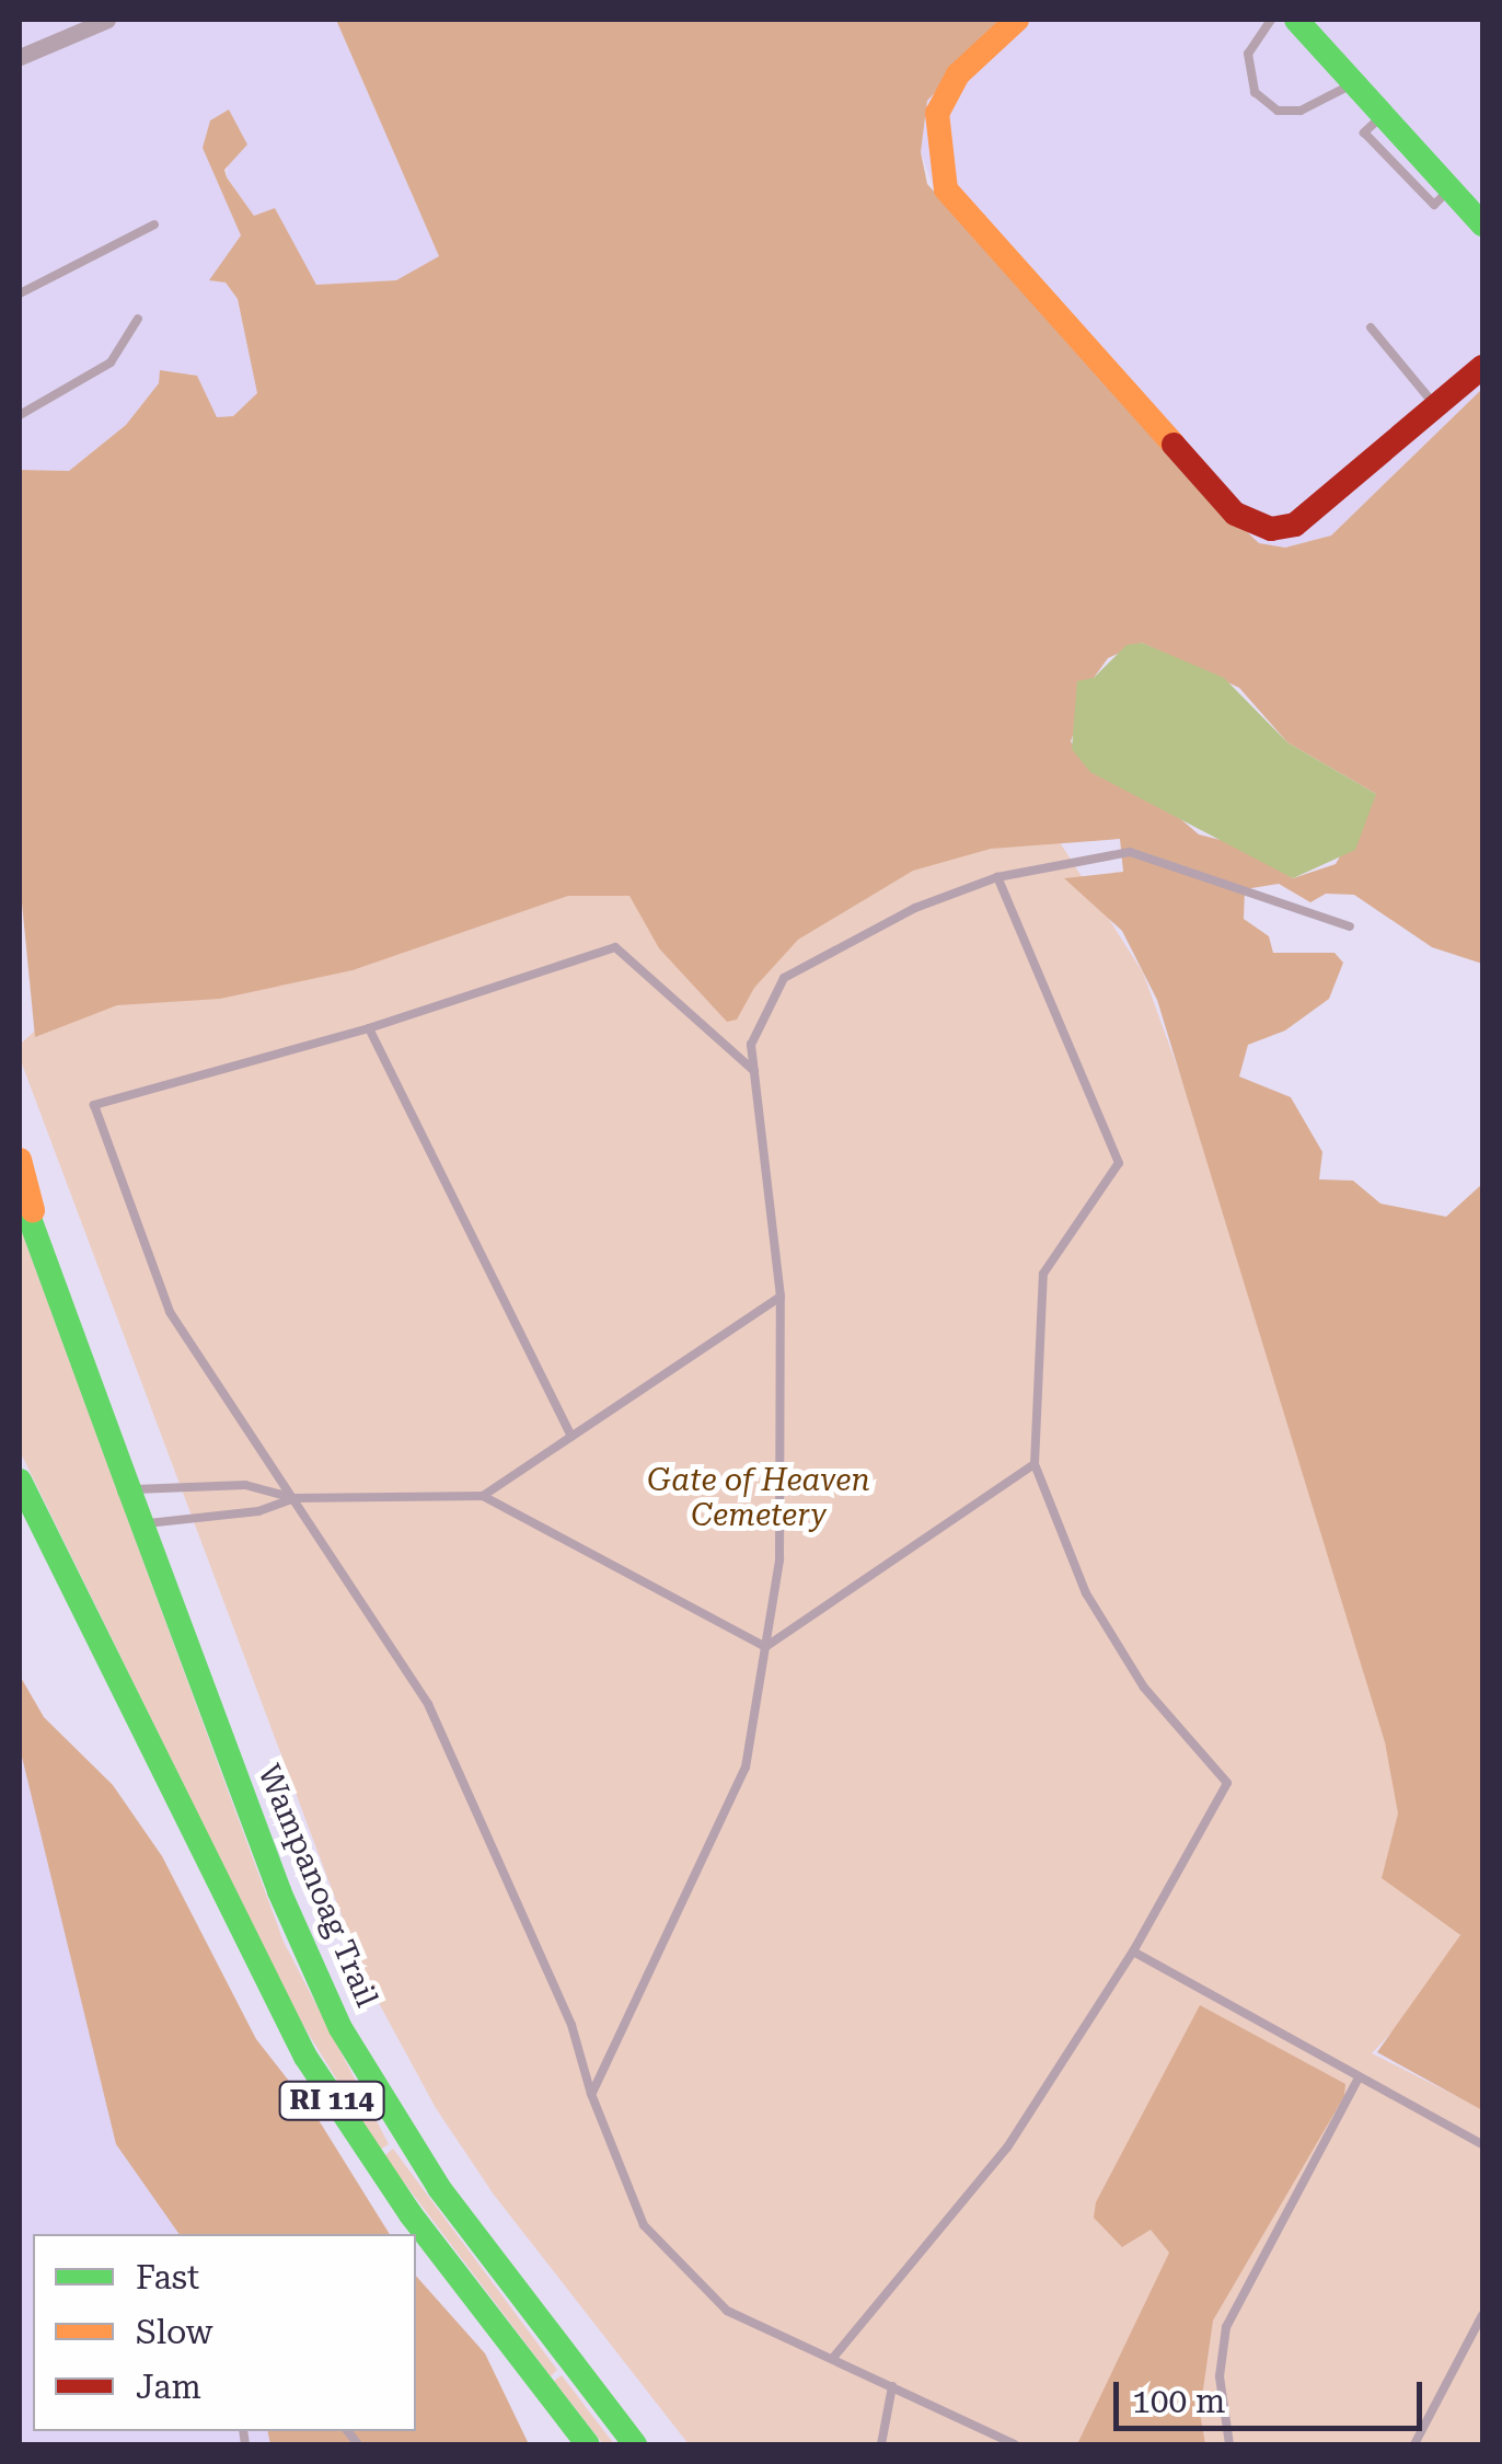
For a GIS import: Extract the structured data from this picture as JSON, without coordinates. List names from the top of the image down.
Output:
{
  "streets": {
    "main road": ["Wampanoag Trail", "RI 114"]
  },
  "crossings": [
    ["Wampanoag Trail", "RI 114"]
  ],
  "parks": ["Gate of Heaven Cemetery"],
  "legend": ["Fast", "Slow", "Jam"],
  "scale_bar": "100 m"
}
